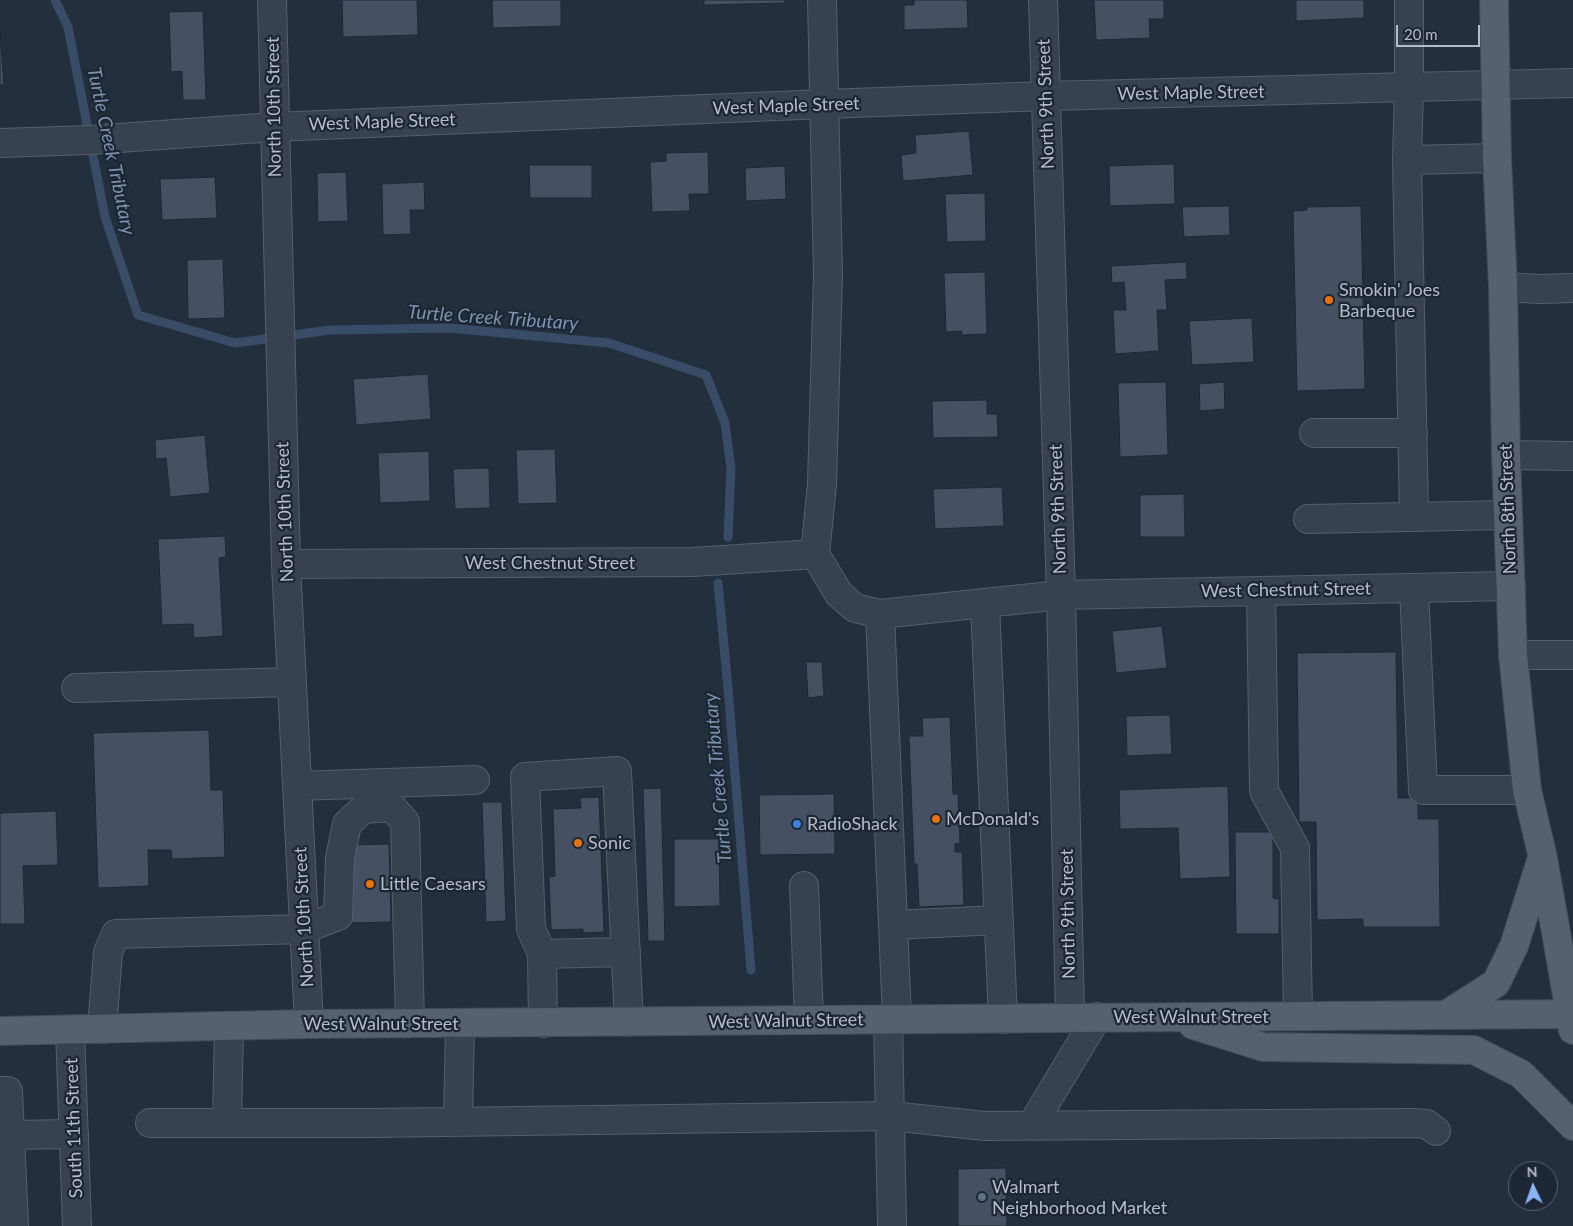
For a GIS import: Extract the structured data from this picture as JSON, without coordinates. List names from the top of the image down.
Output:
{
  "streets": {
    "main road": ["North 8th Street", "West Walnut Street"],
    "street": [
      "West Maple Street",
      "North 9th Street",
      "North 10th Street",
      "West Chestnut Street",
      "South 11th Street"
    ]
  },
  "crossings": [
    ["West Maple Street", "North 9th Street"],
    ["West Maple Street", "North 10th Street"],
    ["West Maple Street", "North 8th Street"],
    ["North 9th Street", "West Chestnut Street"],
    ["North 9th Street", "West Walnut Street"],
    ["North 10th Street", "West Chestnut Street"],
    ["North 10th Street", "West Walnut Street"],
    ["North 8th Street", "West Chestnut Street"],
    ["North 8th Street", "West Walnut Street"],
    ["West Walnut Street", "South 11th Street"]
  ],
  "water": ["Turtle Creek Tributary"],
  "places": [
    "Smokin' Joes Barbeque",
    "McDonald's",
    "RadioShack",
    "Sonic",
    "Little Caesars",
    "Walmart Neighborhood Market"
  ],
  "scale_bar": "20 m",
  "north": "top"
}
